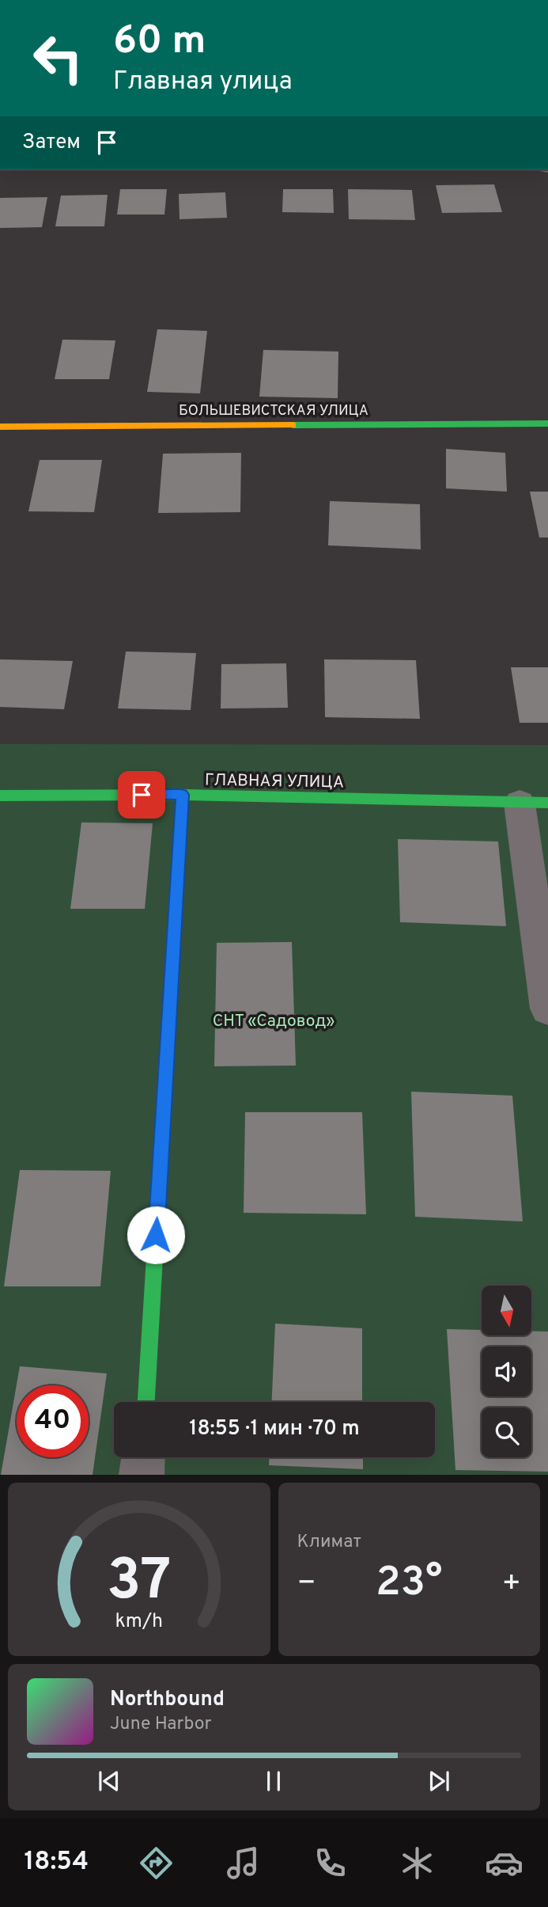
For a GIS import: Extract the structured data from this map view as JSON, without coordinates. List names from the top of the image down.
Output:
{
  "streets": {
    "street": ["БОЛЬШЕВИСТСКАЯ УЛИЦА", "ГЛАВНАЯ УЛИЦА"]
  },
  "parks": ["СНТ «Садовод»"],
  "north": "bottom",
  "page": {
    "turn": ["60 m", "Главная улица"],
    "then": "Затем",
    "limit": "40",
    "trip": "18:55 · 1 мин · 70 m",
    "tile": "Климат",
    "heat": ["−", "23°", "+"],
    "song": ["Northbound", "June Harbor"],
    "tabs": "18:54",
    "gauge": ["37", "km/h"]
  }
}
